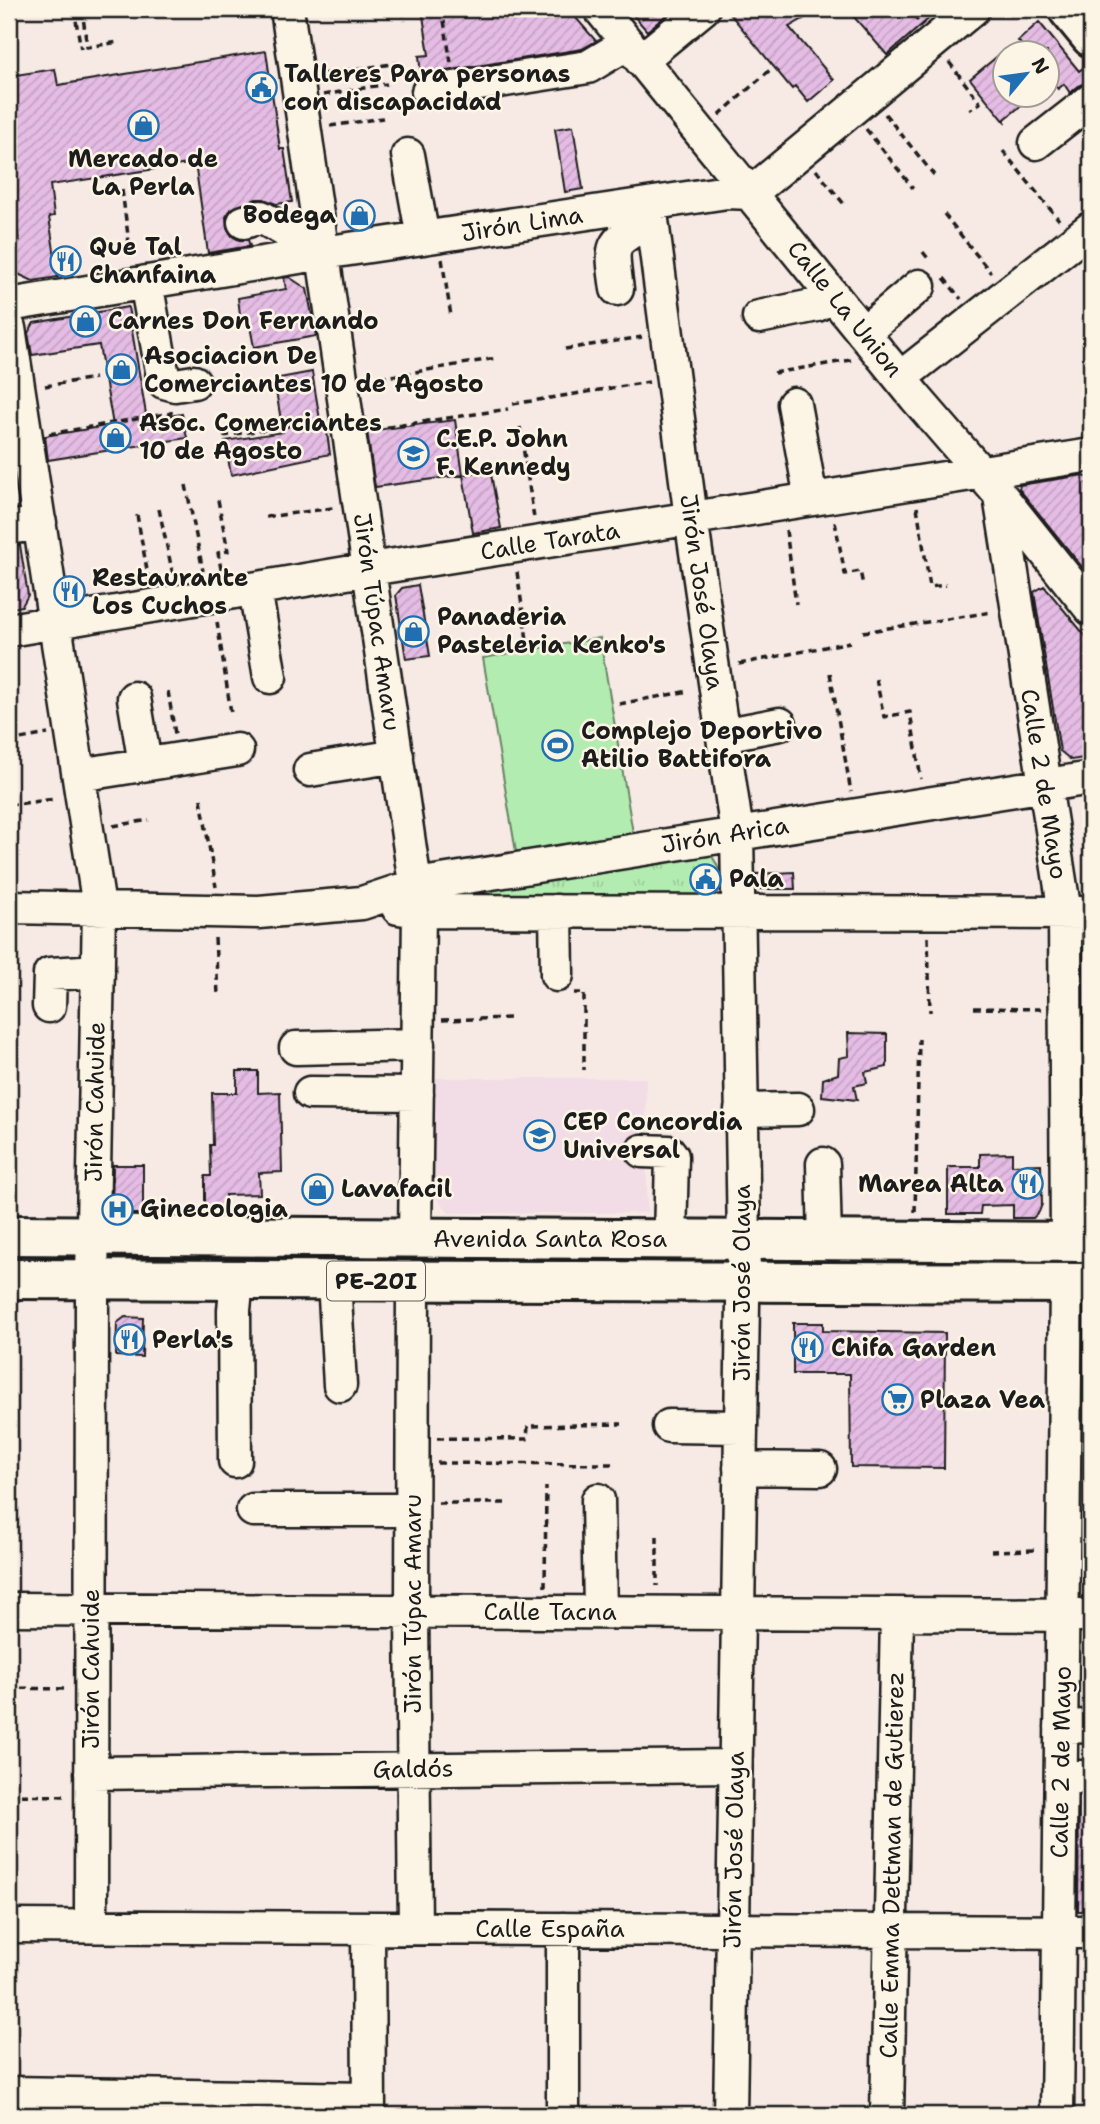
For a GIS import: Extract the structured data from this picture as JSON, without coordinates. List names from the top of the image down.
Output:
{
  "streets": {
    "main road": ["Avenida Santa Rosa", "PE-20I"],
    "street": [
      "Jirón Lima",
      "Calle La Union",
      "Calle Tarata",
      "Jirón José Olaya",
      "Jirón Túpac Amaru",
      "Calle 2 de Mayo",
      "Jirón Arica",
      "Jirón Cahuide",
      "Calle Tacna",
      "Galdós",
      "Calle Emma Dettman de Gutierez",
      "Calle España"
    ]
  },
  "crossings": [
    ["Jirón Lima", "Calle La Union"],
    ["Jirón Lima", "Jirón José Olaya"],
    ["Jirón Lima", "Jirón Túpac Amaru"],
    ["Calle La Union", "Calle Tarata"],
    ["Calle La Union", "Calle 2 de Mayo"],
    ["Calle Tarata", "Jirón José Olaya"],
    ["Calle Tarata", "Jirón Túpac Amaru"],
    ["Calle Tarata", "Calle 2 de Mayo"],
    ["Calle Tarata", "Jirón Cahuide"],
    ["Jirón José Olaya", "Jirón Arica"],
    ["Jirón José Olaya", "Avenida Santa Rosa"],
    ["Jirón José Olaya", "Calle Tacna"],
    ["Jirón José Olaya", "Galdós"],
    ["Jirón José Olaya", "Calle España"],
    ["Jirón Túpac Amaru", "Jirón Arica"],
    ["Jirón Túpac Amaru", "Avenida Santa Rosa"],
    ["Jirón Túpac Amaru", "Calle Tacna"],
    ["Jirón Túpac Amaru", "Galdós"],
    ["Jirón Túpac Amaru", "Calle España"],
    ["Calle 2 de Mayo", "Jirón Arica"],
    ["Calle 2 de Mayo", "Avenida Santa Rosa"],
    ["Calle 2 de Mayo", "Calle Tacna"],
    ["Calle 2 de Mayo", "Calle España"],
    ["Jirón Arica", "Jirón Cahuide"],
    ["Jirón Cahuide", "Avenida Santa Rosa"],
    ["Jirón Cahuide", "Calle Tacna"],
    ["Jirón Cahuide", "Galdós"],
    ["Jirón Cahuide", "Calle España"],
    ["Calle Tacna", "Calle Emma Dettman de Gutierez"],
    ["Calle Emma Dettman de Gutierez", "Calle España"]
  ],
  "places": {
    "public building": ["Talleres Para personas con discapacidad", "Pala"],
    "shop": [
      "Mercado de La Perla",
      "Bodega",
      "Carnes Don Fernando",
      "Asociacion De Comerciantes 10 de Agosto",
      "Asoc. Comerciantes 10 de Agosto",
      "Panaderia Pasteleria Kenko's",
      "Lavafacil"
    ],
    "restaurant": [
      "Que Tal Chanfaina",
      "Restaurante Los Cuchos",
      "Marea Alta",
      "Perla's",
      "Chifa Garden"
    ],
    "school or university": ["C.E.P. John F. Kennedy", "CEP Concordia Universal"],
    "sports": ["Complejo Deportivo Atilio Battifora"],
    "hospital": ["Ginecologia"],
    "supermarket": ["Plaza Vea"]
  },
  "north": "top right"
}
